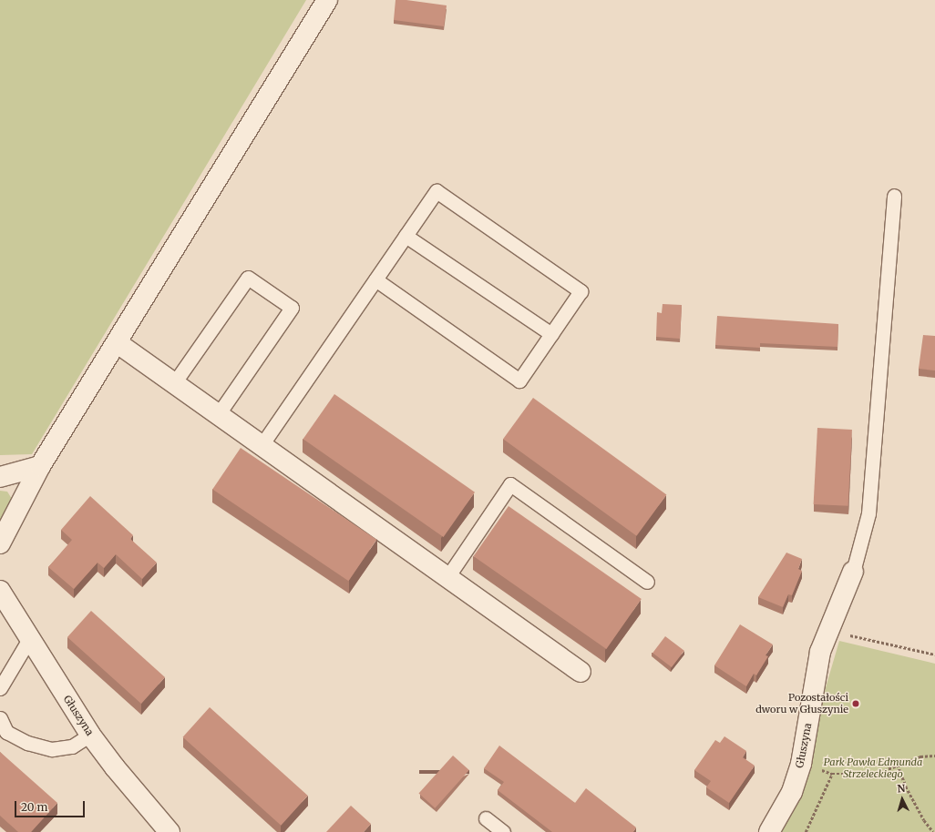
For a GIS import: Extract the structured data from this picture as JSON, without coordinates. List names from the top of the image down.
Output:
{
  "streets": {
    "street": ["Głuszyna"]
  },
  "parks": ["Park Pawła Edmunda Strzeleckiego"],
  "places": ["Pozostałości dworu w Głuszynie"],
  "scale_bar": "20 m",
  "north": "top"
}
